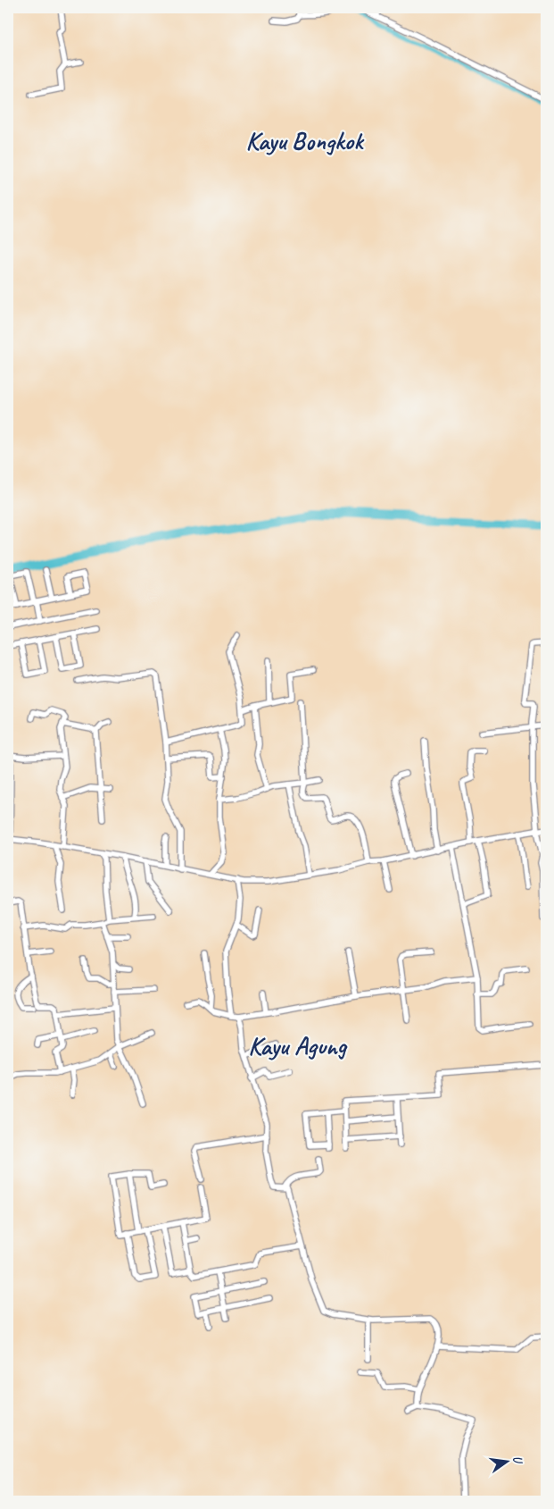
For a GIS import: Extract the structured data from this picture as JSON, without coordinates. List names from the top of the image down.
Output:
{
  "districts": ["Kayu Bongkok", "Kayu Agung"],
  "north": "right"
}
